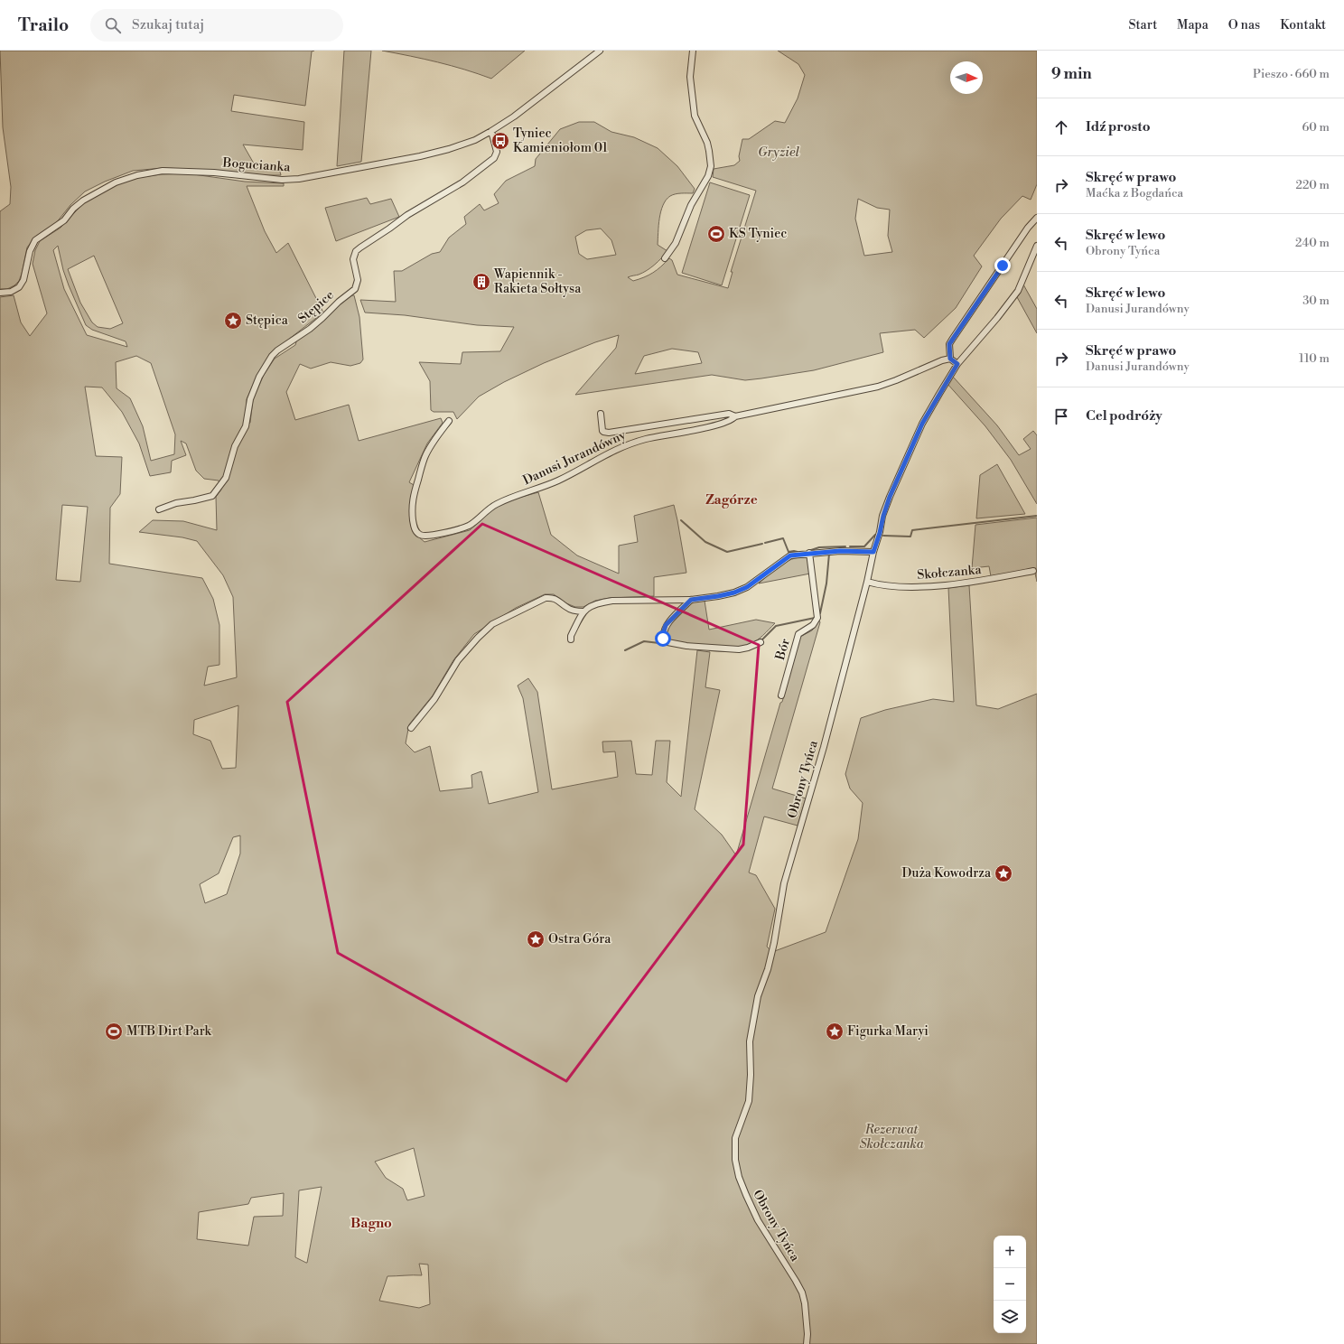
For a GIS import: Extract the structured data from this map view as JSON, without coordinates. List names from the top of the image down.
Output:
{
  "streets": {
    "street": [
      "Bogucianka",
      "Stępice",
      "Danusi Jurandówny",
      "Skołczanka",
      "Bór",
      "Obrony Tyńca"
    ]
  },
  "crossings": [
    ["Bogucianka", "Stępice"],
    ["Skołczanka", "Obrony Tyńca"]
  ],
  "districts": ["Zagórze", "Bagno"],
  "parks": ["Gryziel", "Rezerwat Skołczanka"],
  "places": {
    "bus stop": ["Tyniec Kamieniołom 01"],
    "sports": ["KS Tyniec", "MTB Dirt Park"],
    "building": ["Wapiennik - Rakieta Sołtysa"],
    "place": [
      "Stępica",
      "Duża Kowodrza",
      "Ostra Góra",
      "Figurka Maryi"
    ]
  },
  "north": "right",
  "page": {
    "header": "Trailo",
    "search": "Szukaj tutaj",
    "nav": [
      "Start",
      "Mapa",
      "O nas",
      "Kontakt"
    ],
    "heading": ["9 min", "Pieszo · 660 m"],
    "list": [
      ["Idź prosto", "60 m"],
      ["Skręć w prawo", "Maćka z Bogdańca", "220 m"],
      ["Skręć w lewo", "Obrony Tyńca", "240 m"],
      ["Skręć w lewo", "Danusi Jurandówny", "30 m"],
      ["Skręć w prawo", "Danusi Jurandówny", "110 m"],
      "Cel podróży"
    ],
    "map_buttons": ["+", "−"]
  }
}
